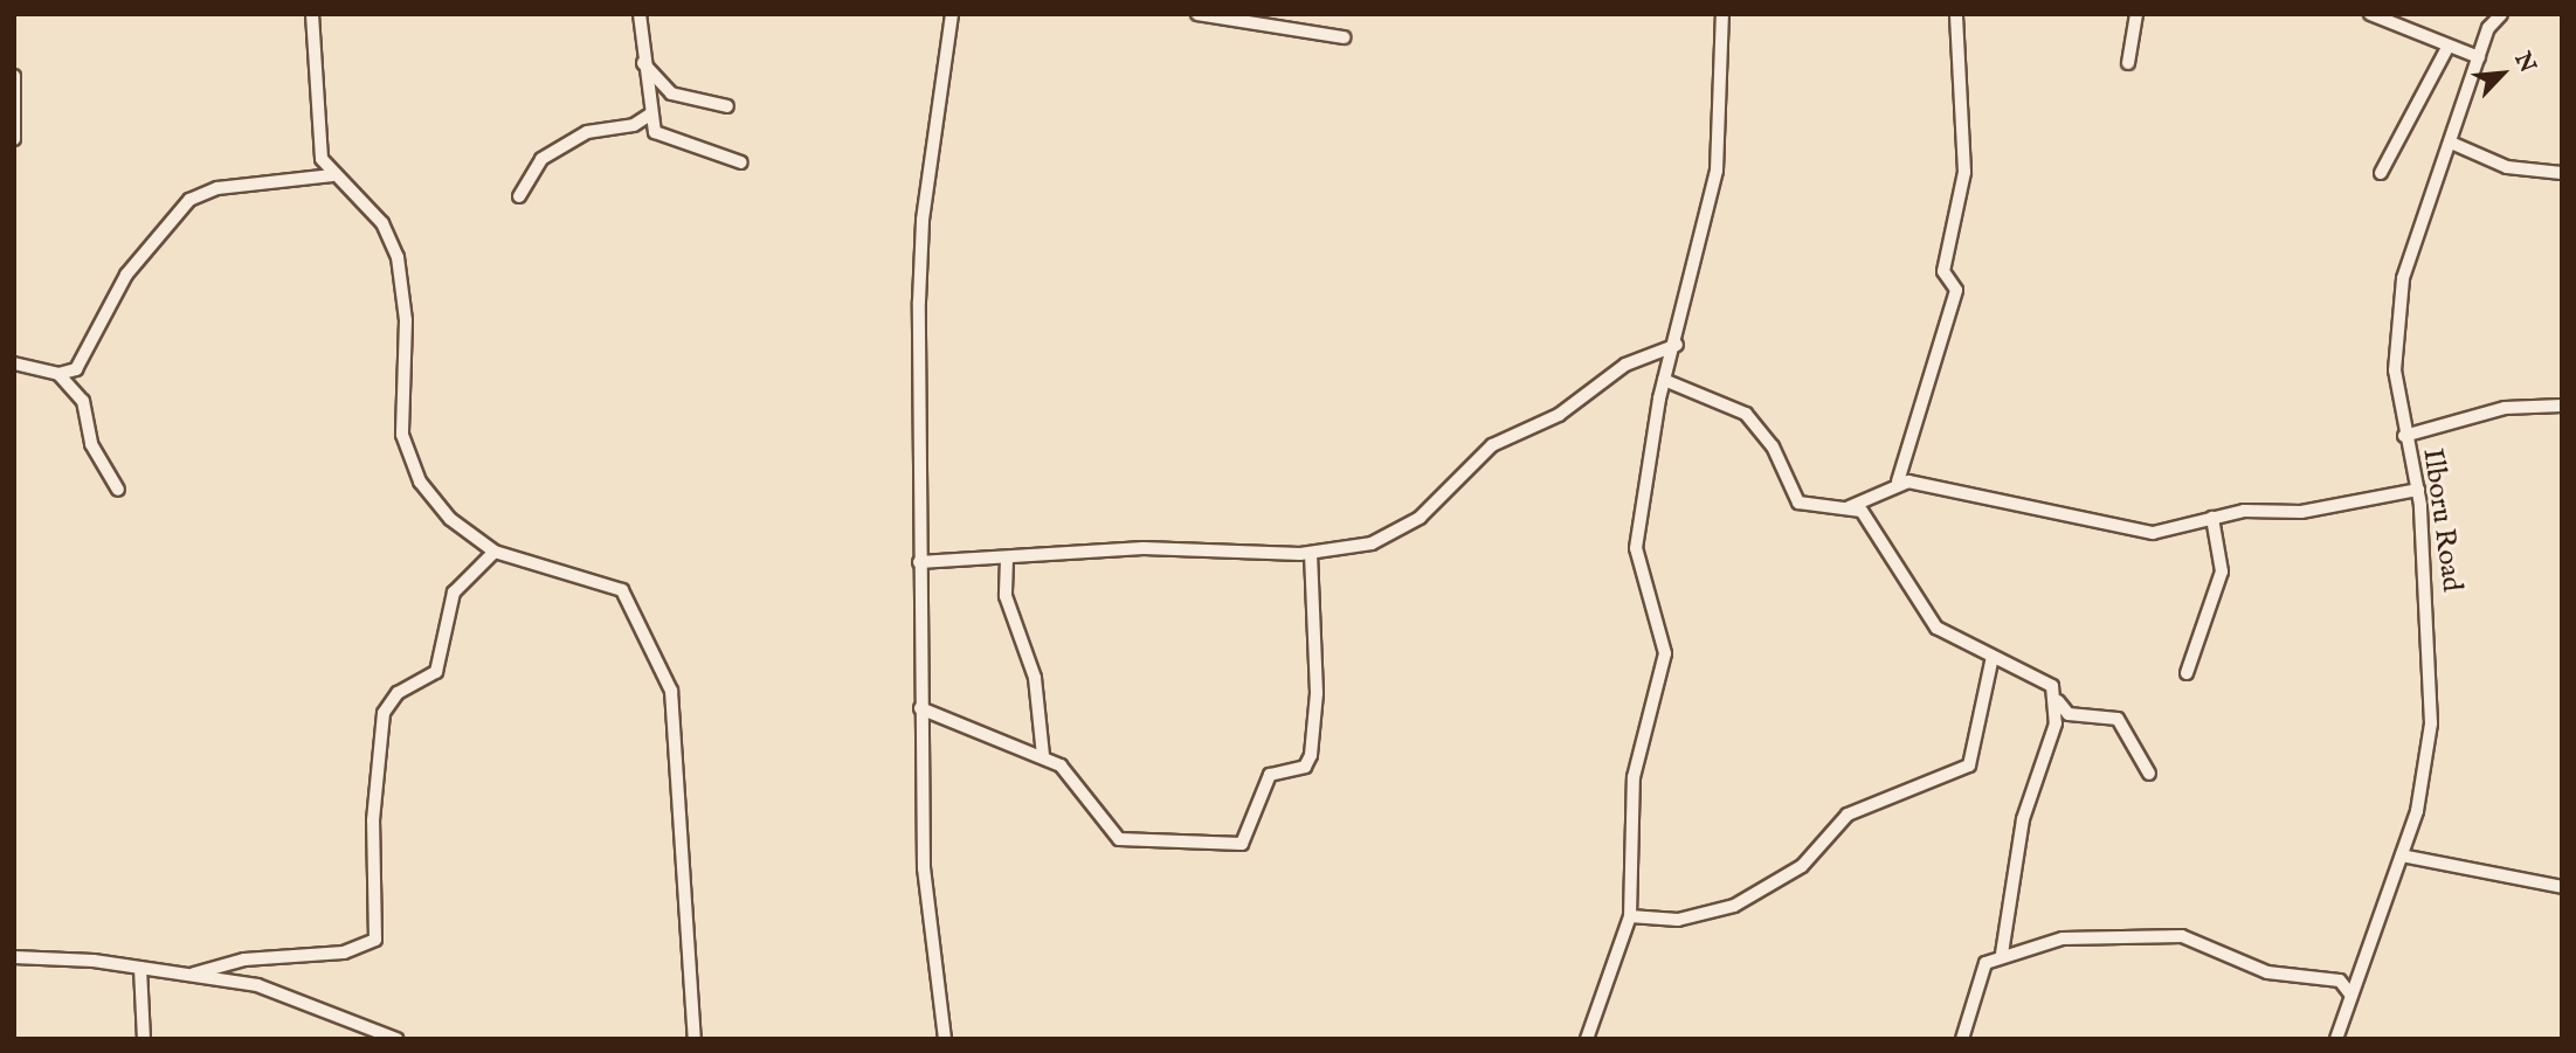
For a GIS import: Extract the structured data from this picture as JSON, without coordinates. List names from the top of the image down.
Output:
{
  "streets": {
    "street": ["Ilboru Road"]
  },
  "north": "top right"
}
